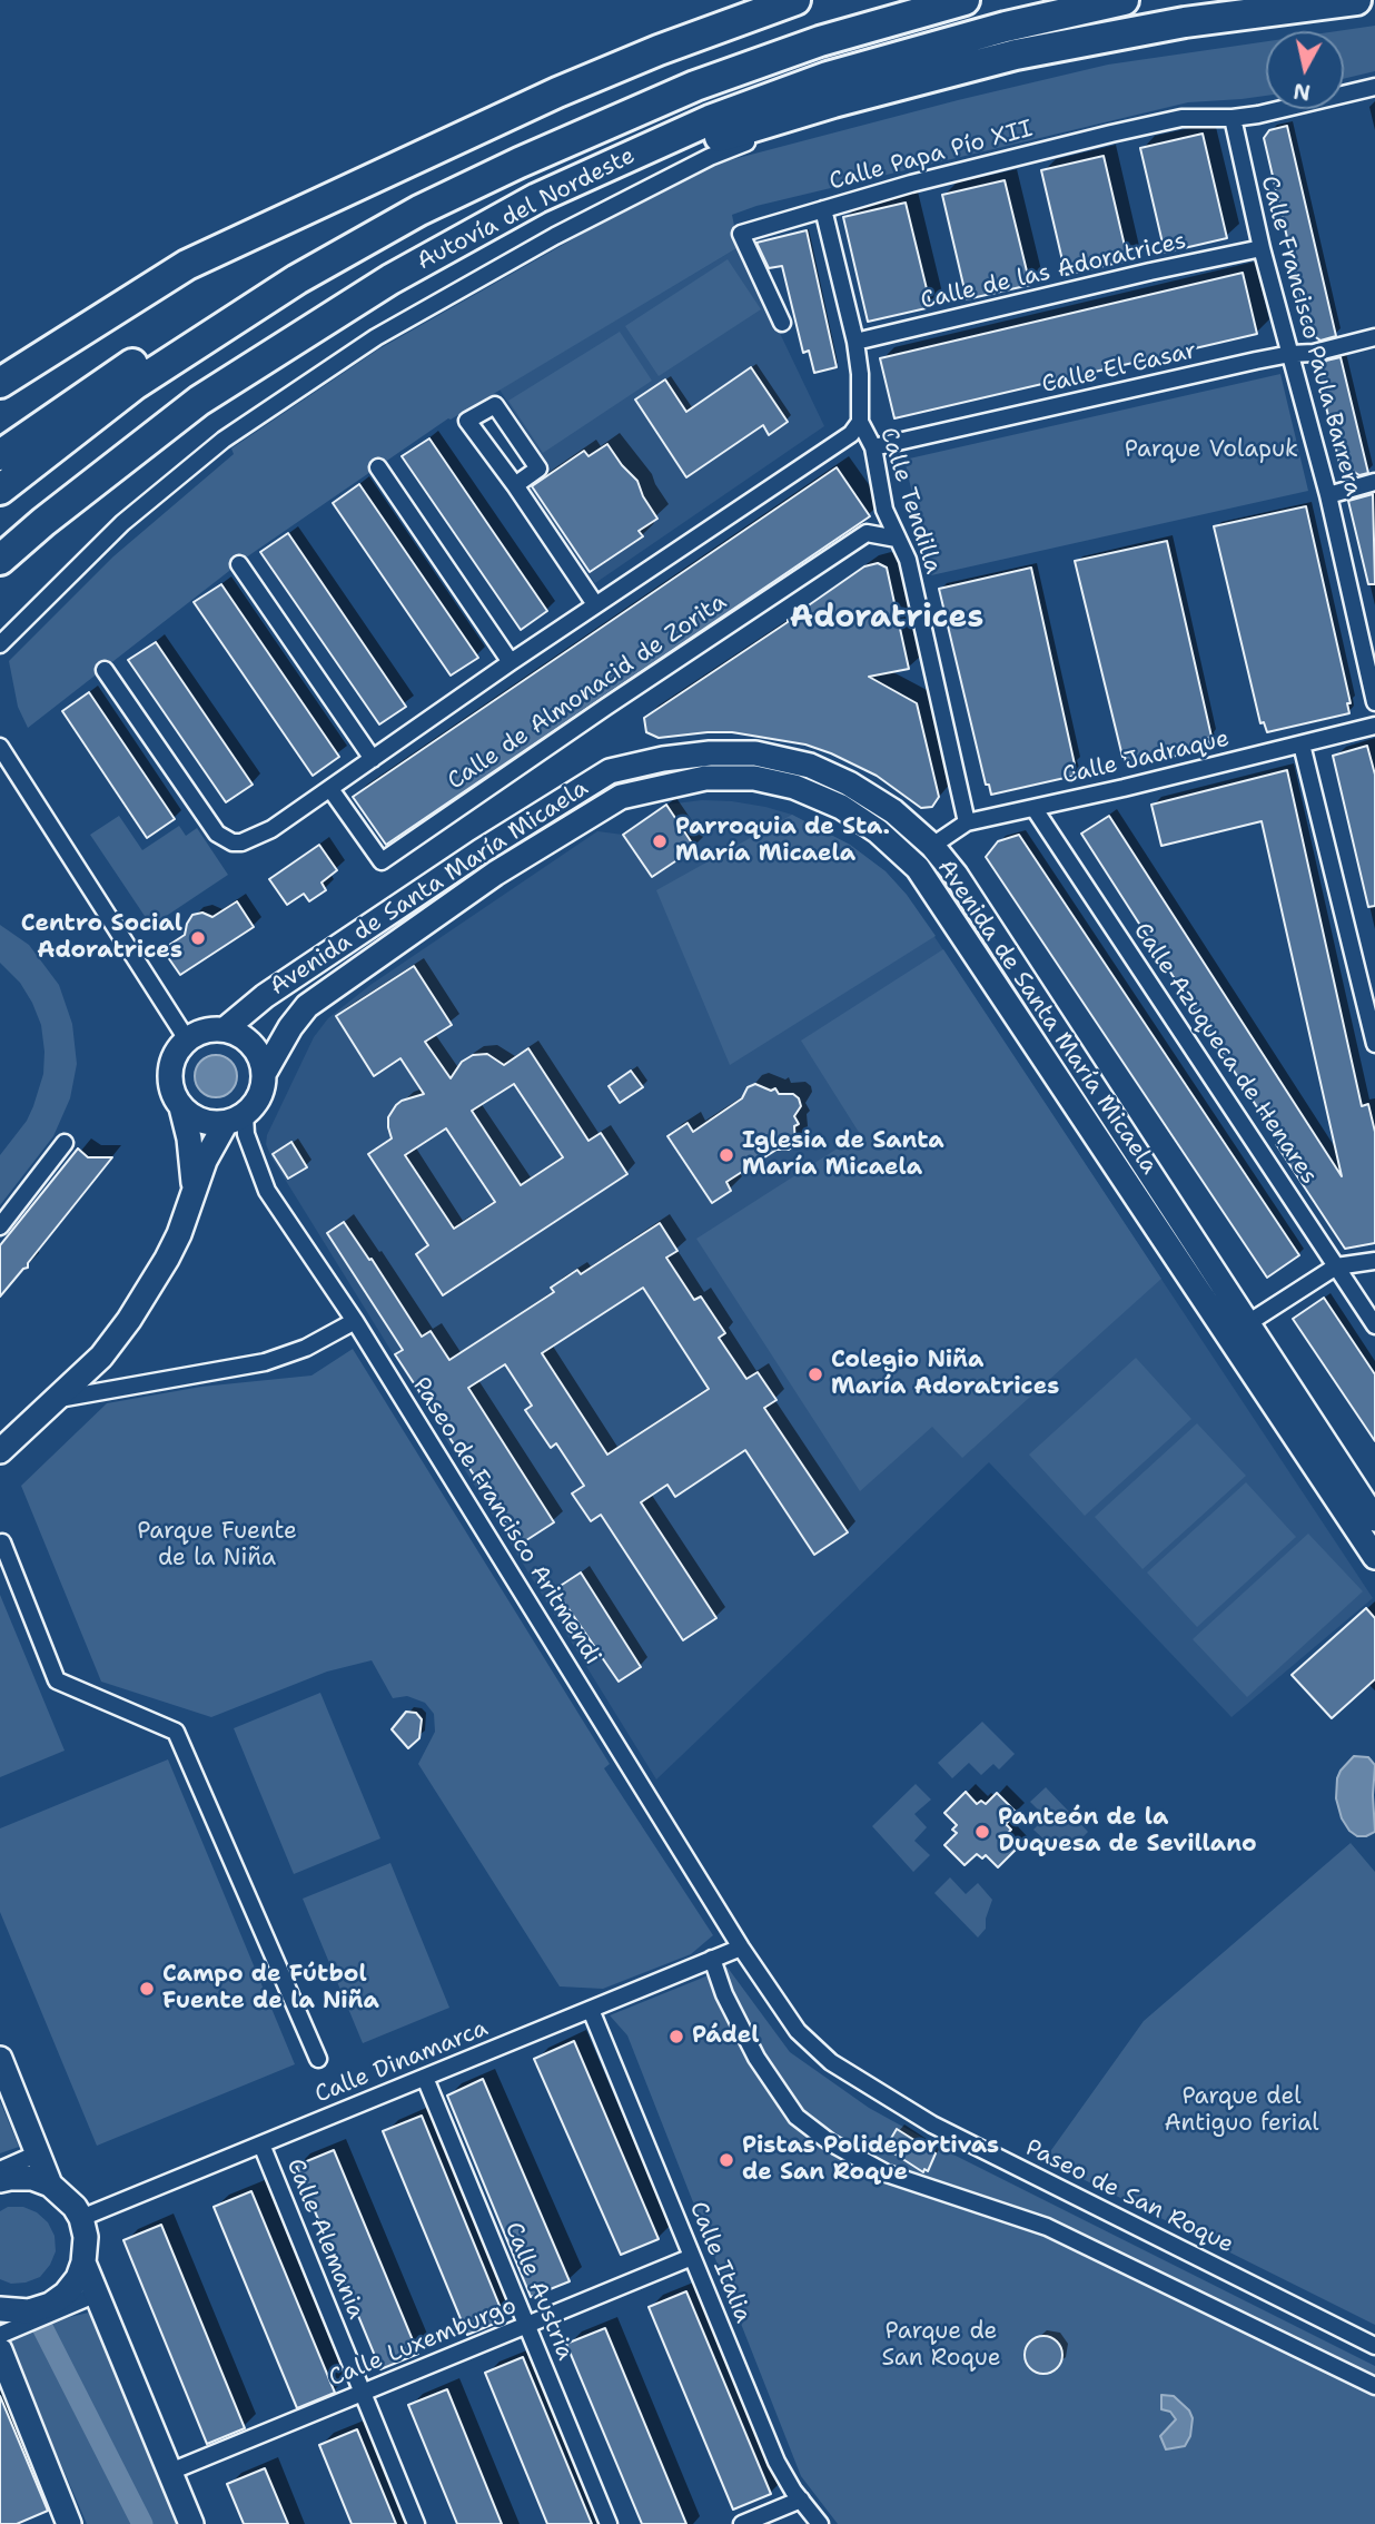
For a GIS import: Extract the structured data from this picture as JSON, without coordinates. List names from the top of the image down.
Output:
{
  "streets": {
    "highway": ["Autovía del Nordeste"],
    "street": [
      "Calle Papa Pío XII",
      "Calle de las Adoratrices",
      "Calle Francisco Paula Barrera",
      "Calle El Casar",
      "Calle Tendilla",
      "Calle de Almonacid de Zorita",
      "Calle Jadraque",
      "Avenida de Santa María Micaela",
      "Calle Azuqueca de Henares",
      "Paseo de Francisco Aritmendi",
      "Calle Dinamarca",
      "Paseo de San Roque",
      "Calle Alemania",
      "Calle Italia",
      "Calle Austria",
      "Calle Luxemburgo"
    ]
  },
  "crossings": [
    ["Calle Papa Pío XII", "Calle Francisco Paula Barrera"],
    ["Calle de las Adoratrices", "Calle Francisco Paula Barrera"],
    ["Calle Francisco Paula Barrera", "Calle El Casar"],
    ["Calle El Casar", "Calle Tendilla"],
    ["Calle Tendilla", "Calle de Almonacid de Zorita"],
    ["Calle Tendilla", "Calle Jadraque"],
    ["Calle Jadraque", "Avenida de Santa María Micaela"],
    ["Calle Jadraque", "Calle Azuqueca de Henares"],
    ["Avenida de Santa María Micaela", "Paseo de Francisco Aritmendi"],
    ["Paseo de Francisco Aritmendi", "Calle Dinamarca"],
    ["Paseo de Francisco Aritmendi", "Paseo de San Roque"],
    ["Calle Dinamarca", "Paseo de San Roque"],
    ["Calle Dinamarca", "Calle Alemania"],
    ["Calle Dinamarca", "Calle Italia"],
    ["Calle Dinamarca", "Calle Austria"],
    ["Calle Alemania", "Calle Luxemburgo"],
    ["Calle Italia", "Calle Luxemburgo"],
    ["Calle Austria", "Calle Luxemburgo"]
  ],
  "districts": ["Adoratrices"],
  "parks": [
    "Parque Volapuk",
    "Parque Fuente de la Niña",
    "Parque del Antiguo ferial",
    "Parque de San Roque"
  ],
  "places": [
    "Parroquia de Sta. María Micaela",
    "Centro Social Adoratrices",
    "Iglesia de Santa María Micaela",
    "Colegio Niña María Adoratrices",
    "Panteón de la Duquesa de Sevillano",
    "Campo de Fútbol Fuente de la Niña",
    "Pádel",
    "Pistas Polideportivas de San Roque"
  ],
  "north": "bottom"
}
